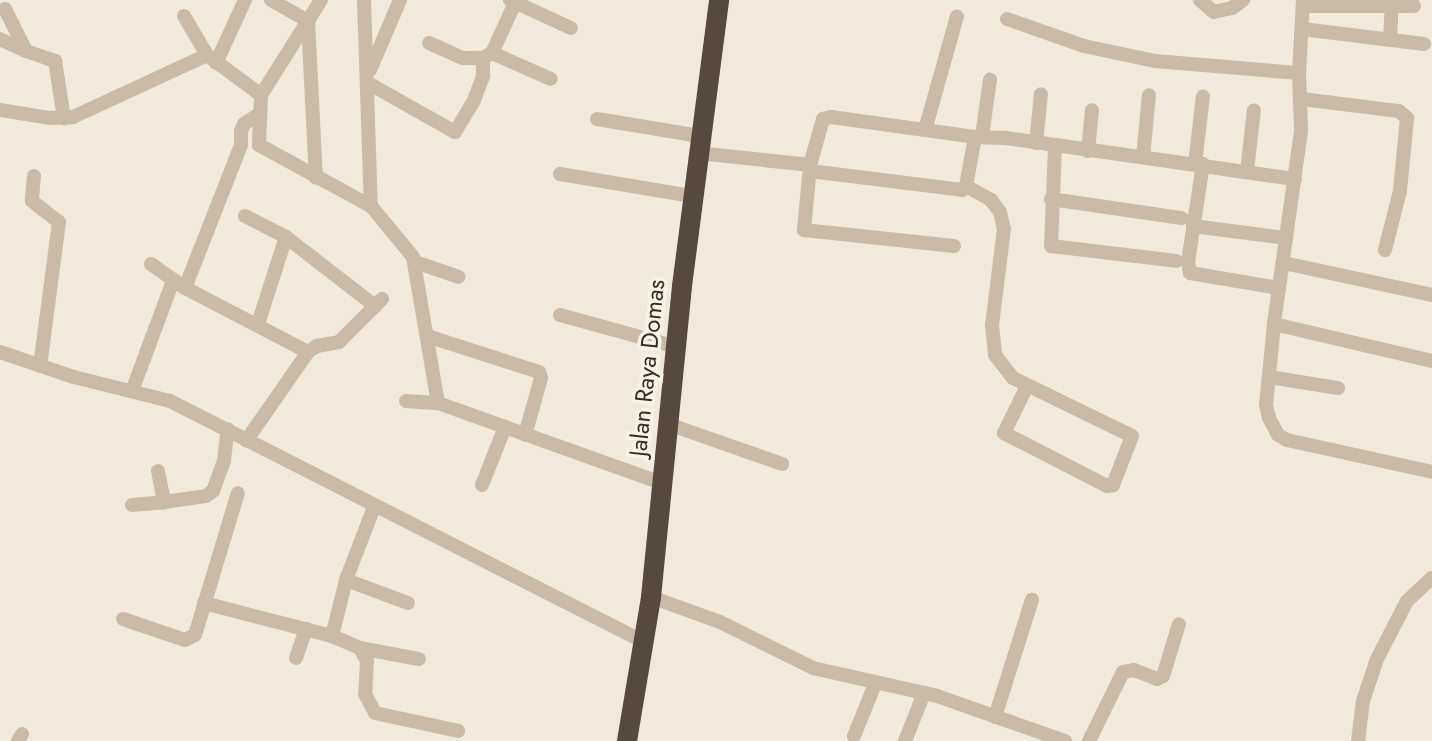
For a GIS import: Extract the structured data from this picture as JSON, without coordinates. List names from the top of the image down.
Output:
{
  "streets": {
    "highway": ["Jalan Raya Domas"]
  }
}
